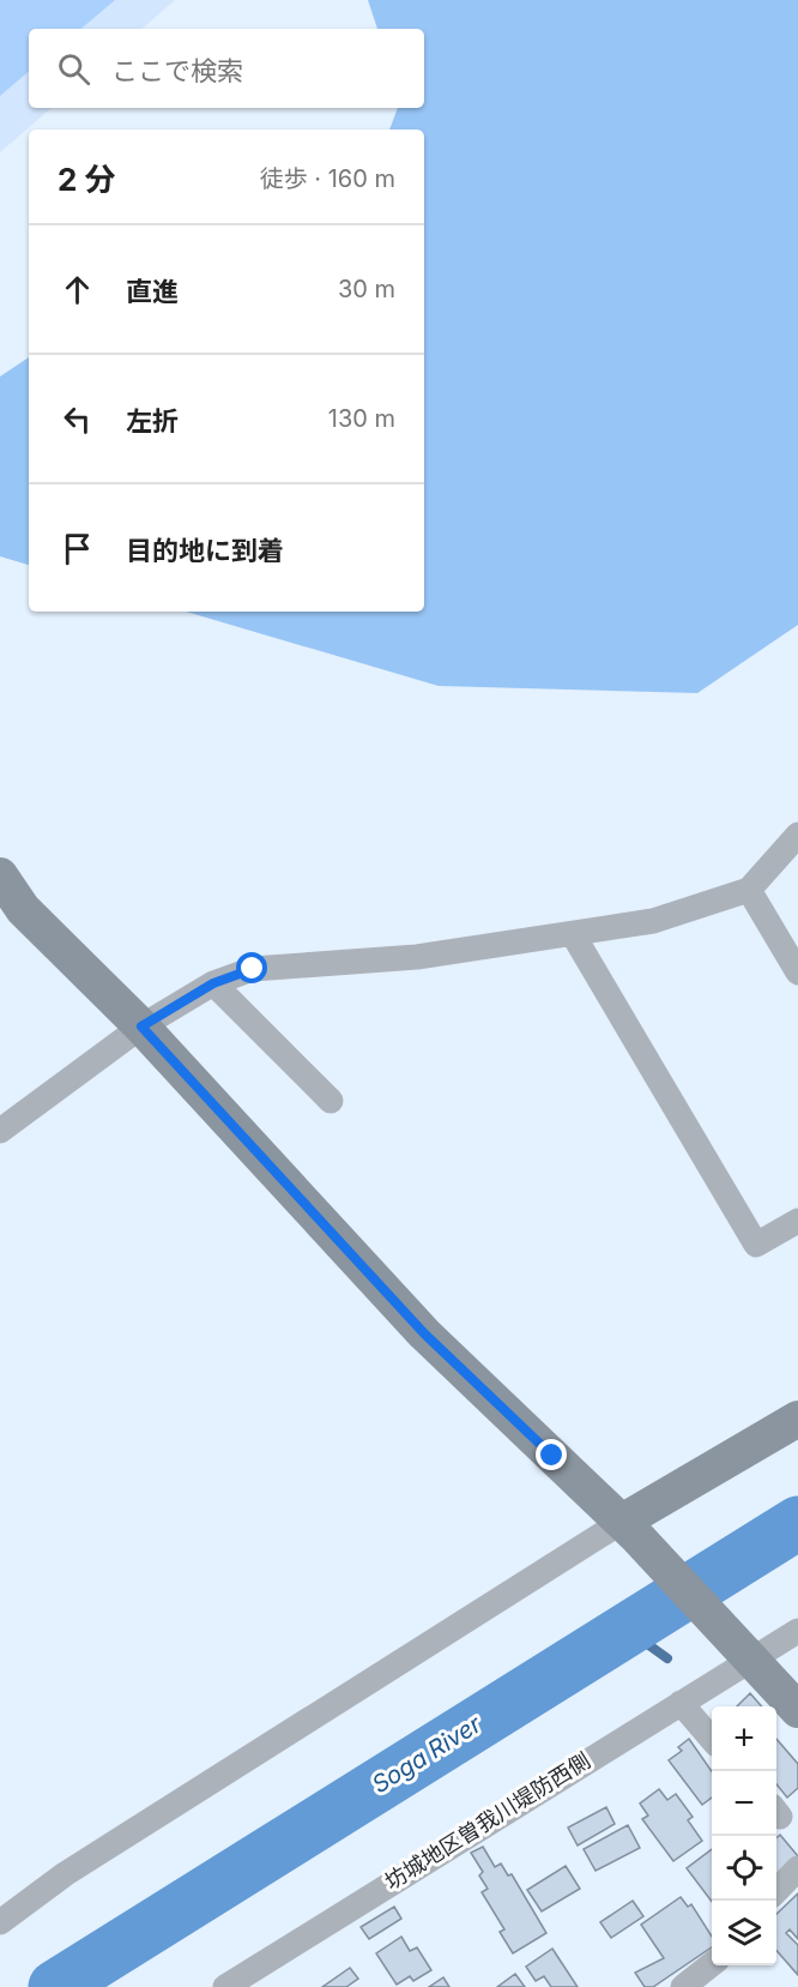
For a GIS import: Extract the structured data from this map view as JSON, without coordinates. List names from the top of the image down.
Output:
{
  "streets": {
    "street": ["坊城地区曽我川堤防西側"]
  },
  "water": ["Soga River"],
  "page": {
    "search": "ここで検索",
    "heading": ["2 分", "徒歩 · 160 m"],
    "list": [
      ["直進", "30 m"],
      ["左折", "130 m"],
      "目的地に到着"
    ],
    "map_buttons": ["+", "−"]
  }
}
